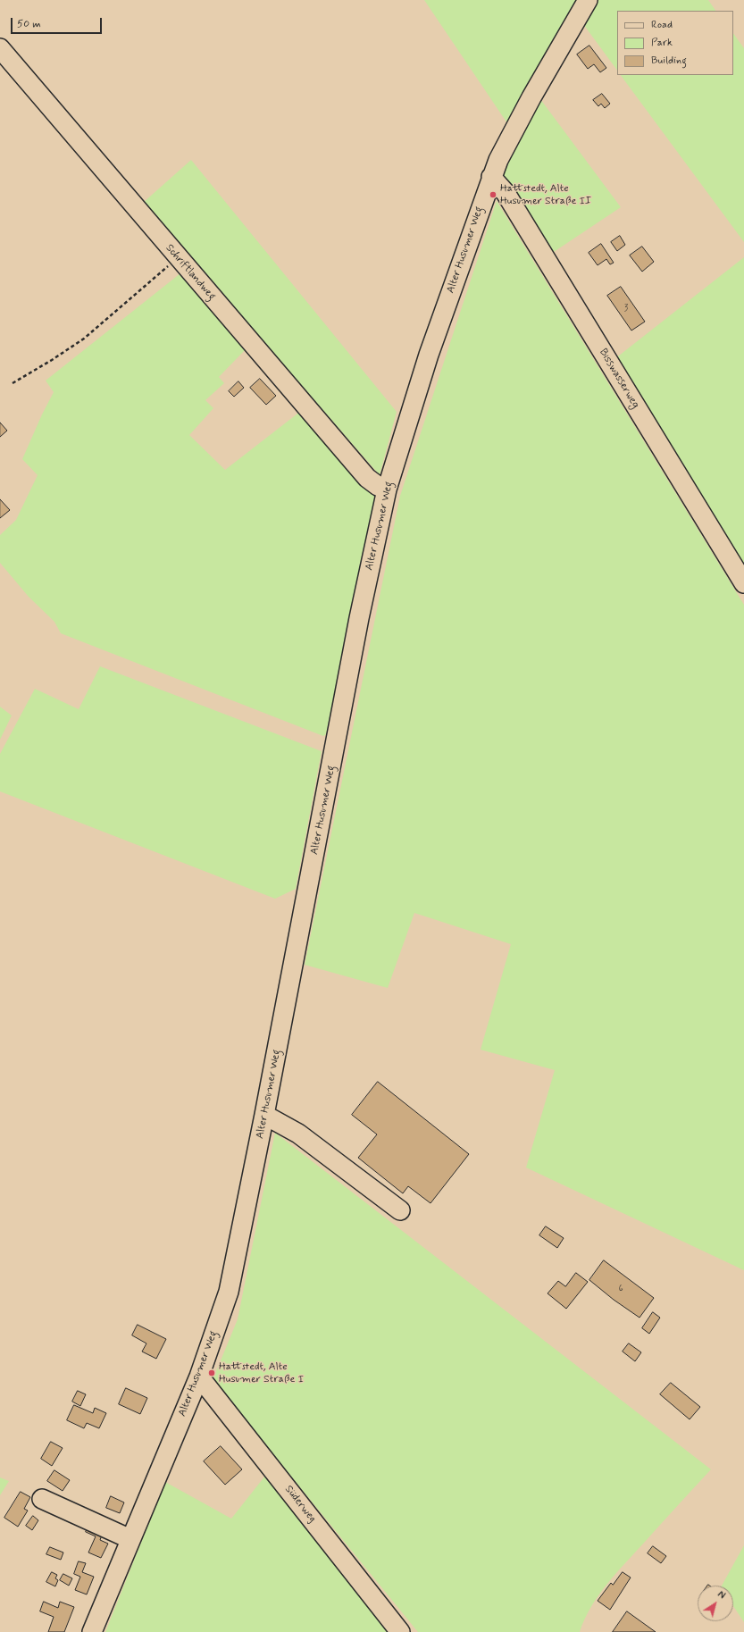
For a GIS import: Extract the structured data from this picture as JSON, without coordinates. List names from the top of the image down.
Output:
{
  "streets": {
    "street": [
      "Alter Husumer Weg",
      "Schriftlandweg",
      "Bisswasserweg",
      "Süderweg"
    ]
  },
  "crossings": [
    ["Alter Husumer Weg", "Schriftlandweg"],
    ["Alter Husumer Weg", "Bisswasserweg"],
    ["Alter Husumer Weg", "Süderweg"]
  ],
  "places": ["Hattstedt, Alte Husumer Straße II", "Hattstedt, Alte Husumer Straße I"],
  "house_numbers": ["3", "6"],
  "legend": ["Road", "Park", "Building"],
  "scale_bar": "50 m",
  "north": "top right"
}
